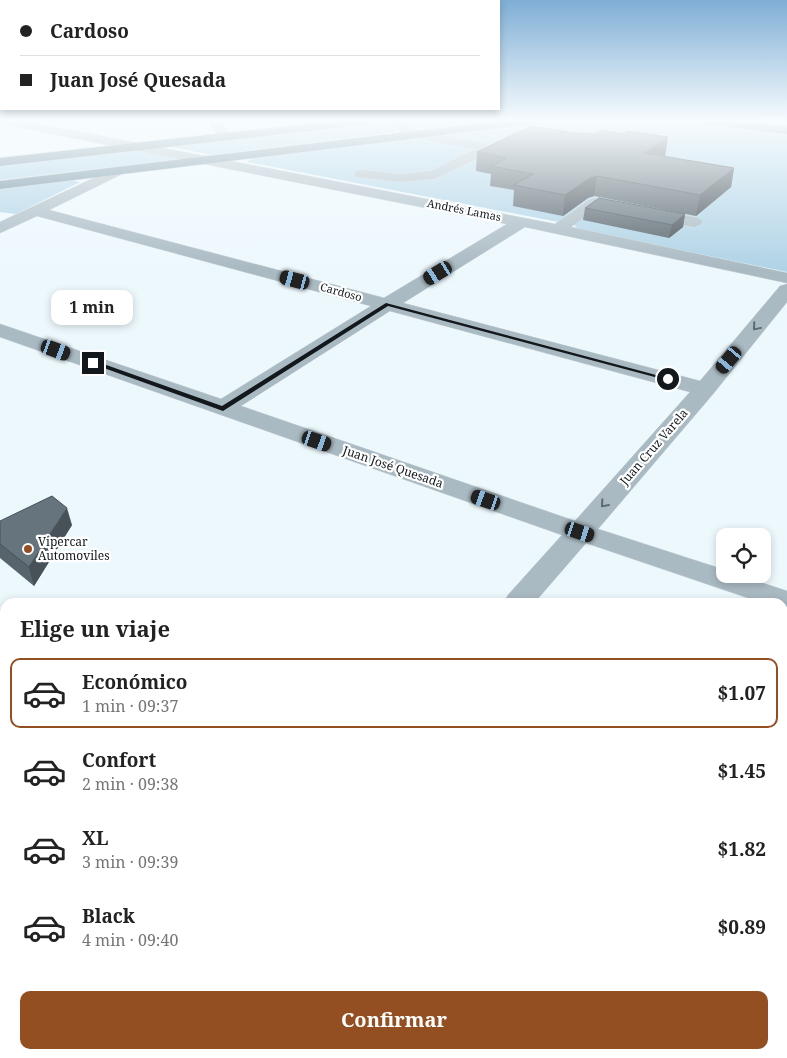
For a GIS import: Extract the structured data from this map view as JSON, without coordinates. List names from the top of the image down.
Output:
{
  "streets": {
    "street": [
      "Andrés Lamas",
      "Cardoso",
      "Juan Cruz Varela",
      "Juan José Quesada"
    ]
  },
  "crossings": [
    ["Cardoso", "Juan Cruz Varela"],
    ["Juan Cruz Varela", "Juan José Quesada"]
  ],
  "one_way": ["Juan Cruz Varela"],
  "places": ["Vipercar Automoviles"],
  "page": {
    "banner": ["Cardoso", "Juan José Quesada"],
    "bubble": "1 min",
    "heading": "Elige un viaje",
    "list": [
      {
        "name": "Económico",
        "note": "1 min · 09:37",
        "value": "$1.07"
      },
      {
        "name": "Confort",
        "note": "2 min · 09:38",
        "value": "$1.45"
      },
      {
        "name": "XL",
        "note": "3 min · 09:39",
        "value": "$1.82"
      },
      {
        "name": "Black",
        "note": "4 min · 09:40",
        "value": "$0.89"
      }
    ],
    "buttons": "Confirmar"
  }
}
